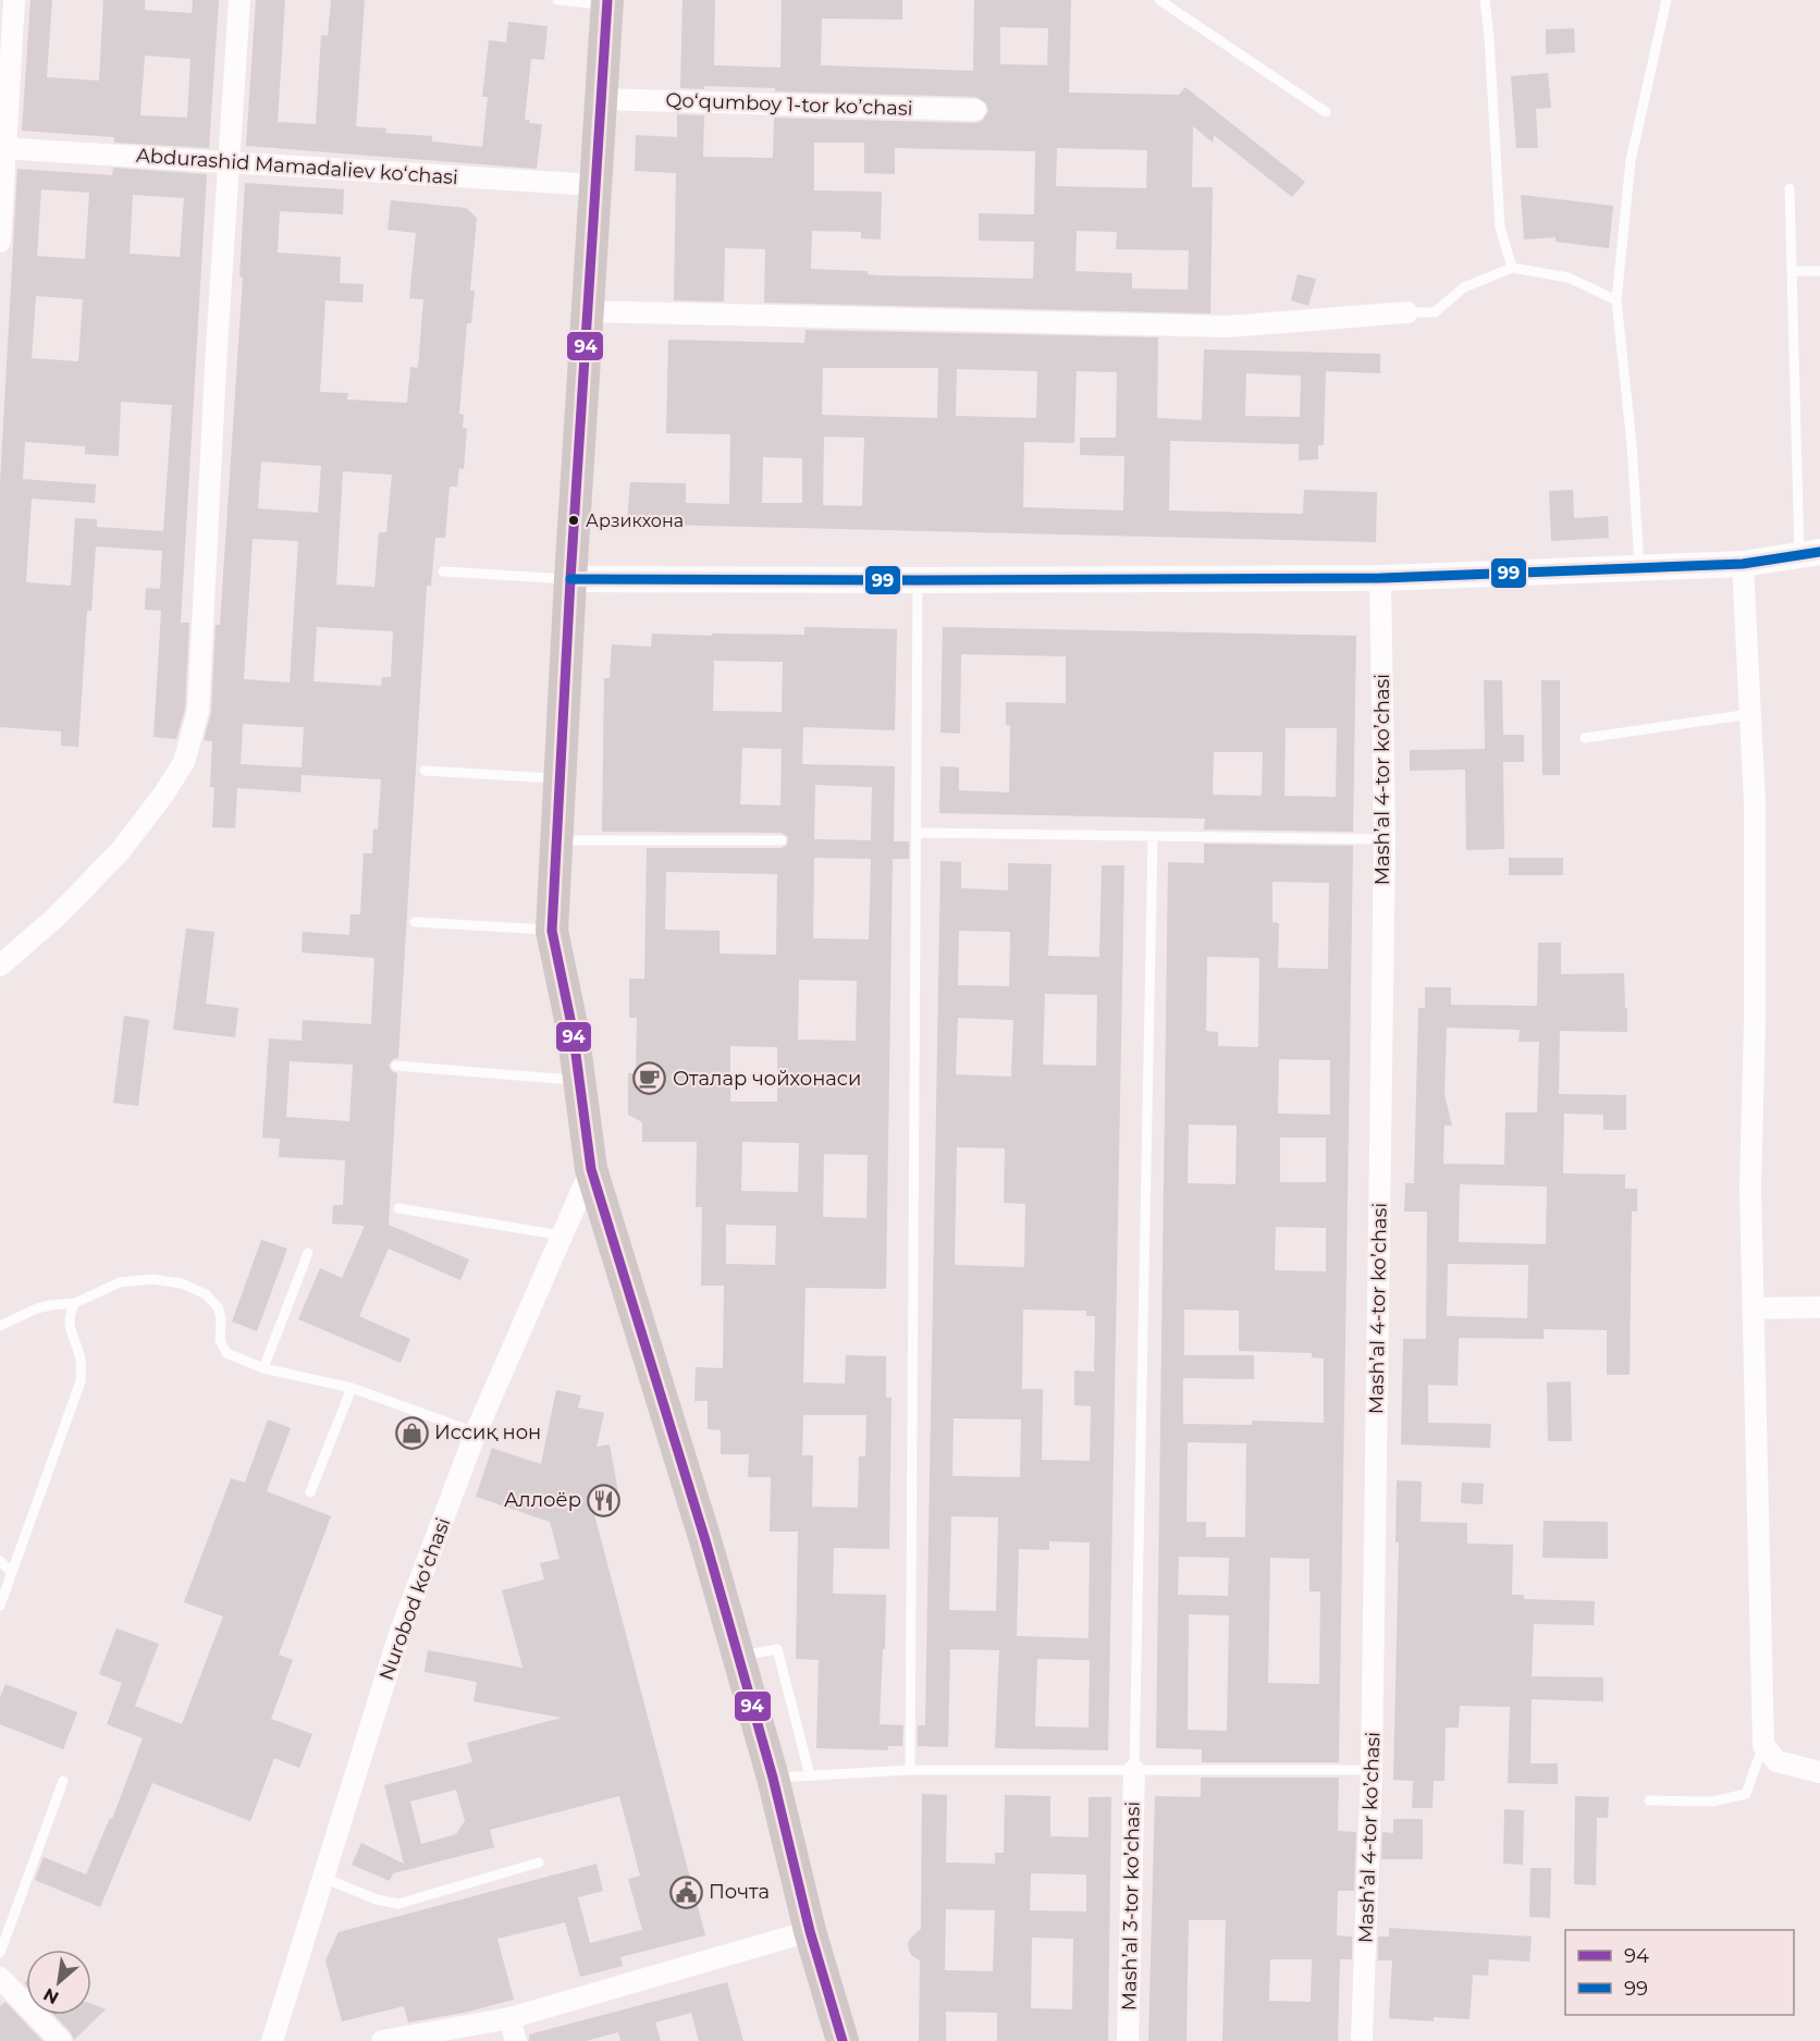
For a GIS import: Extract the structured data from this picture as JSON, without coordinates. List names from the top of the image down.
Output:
{
  "streets": {
    "street": [
      "Qoʻqumboy 1-tor koʼchasi",
      "Abdurashid Mamadaliev koʻchasi",
      "Mashʼal 4-tor koʼchasi",
      "Nurobod koʻchasi",
      "Mashʼal 3-tor koʼchasi"
    ]
  },
  "places": {
    "other": ["Арзикхона"],
    "cafe": ["Оталар чойхонаси"],
    "shop": ["Иссиқ нон"],
    "restaurant": ["Аллоёр"],
    "public building": ["Почта"]
  },
  "lines": ["transit line 94", "transit line 99"],
  "legend": ["94", "99"],
  "north": "bottom left"
}
